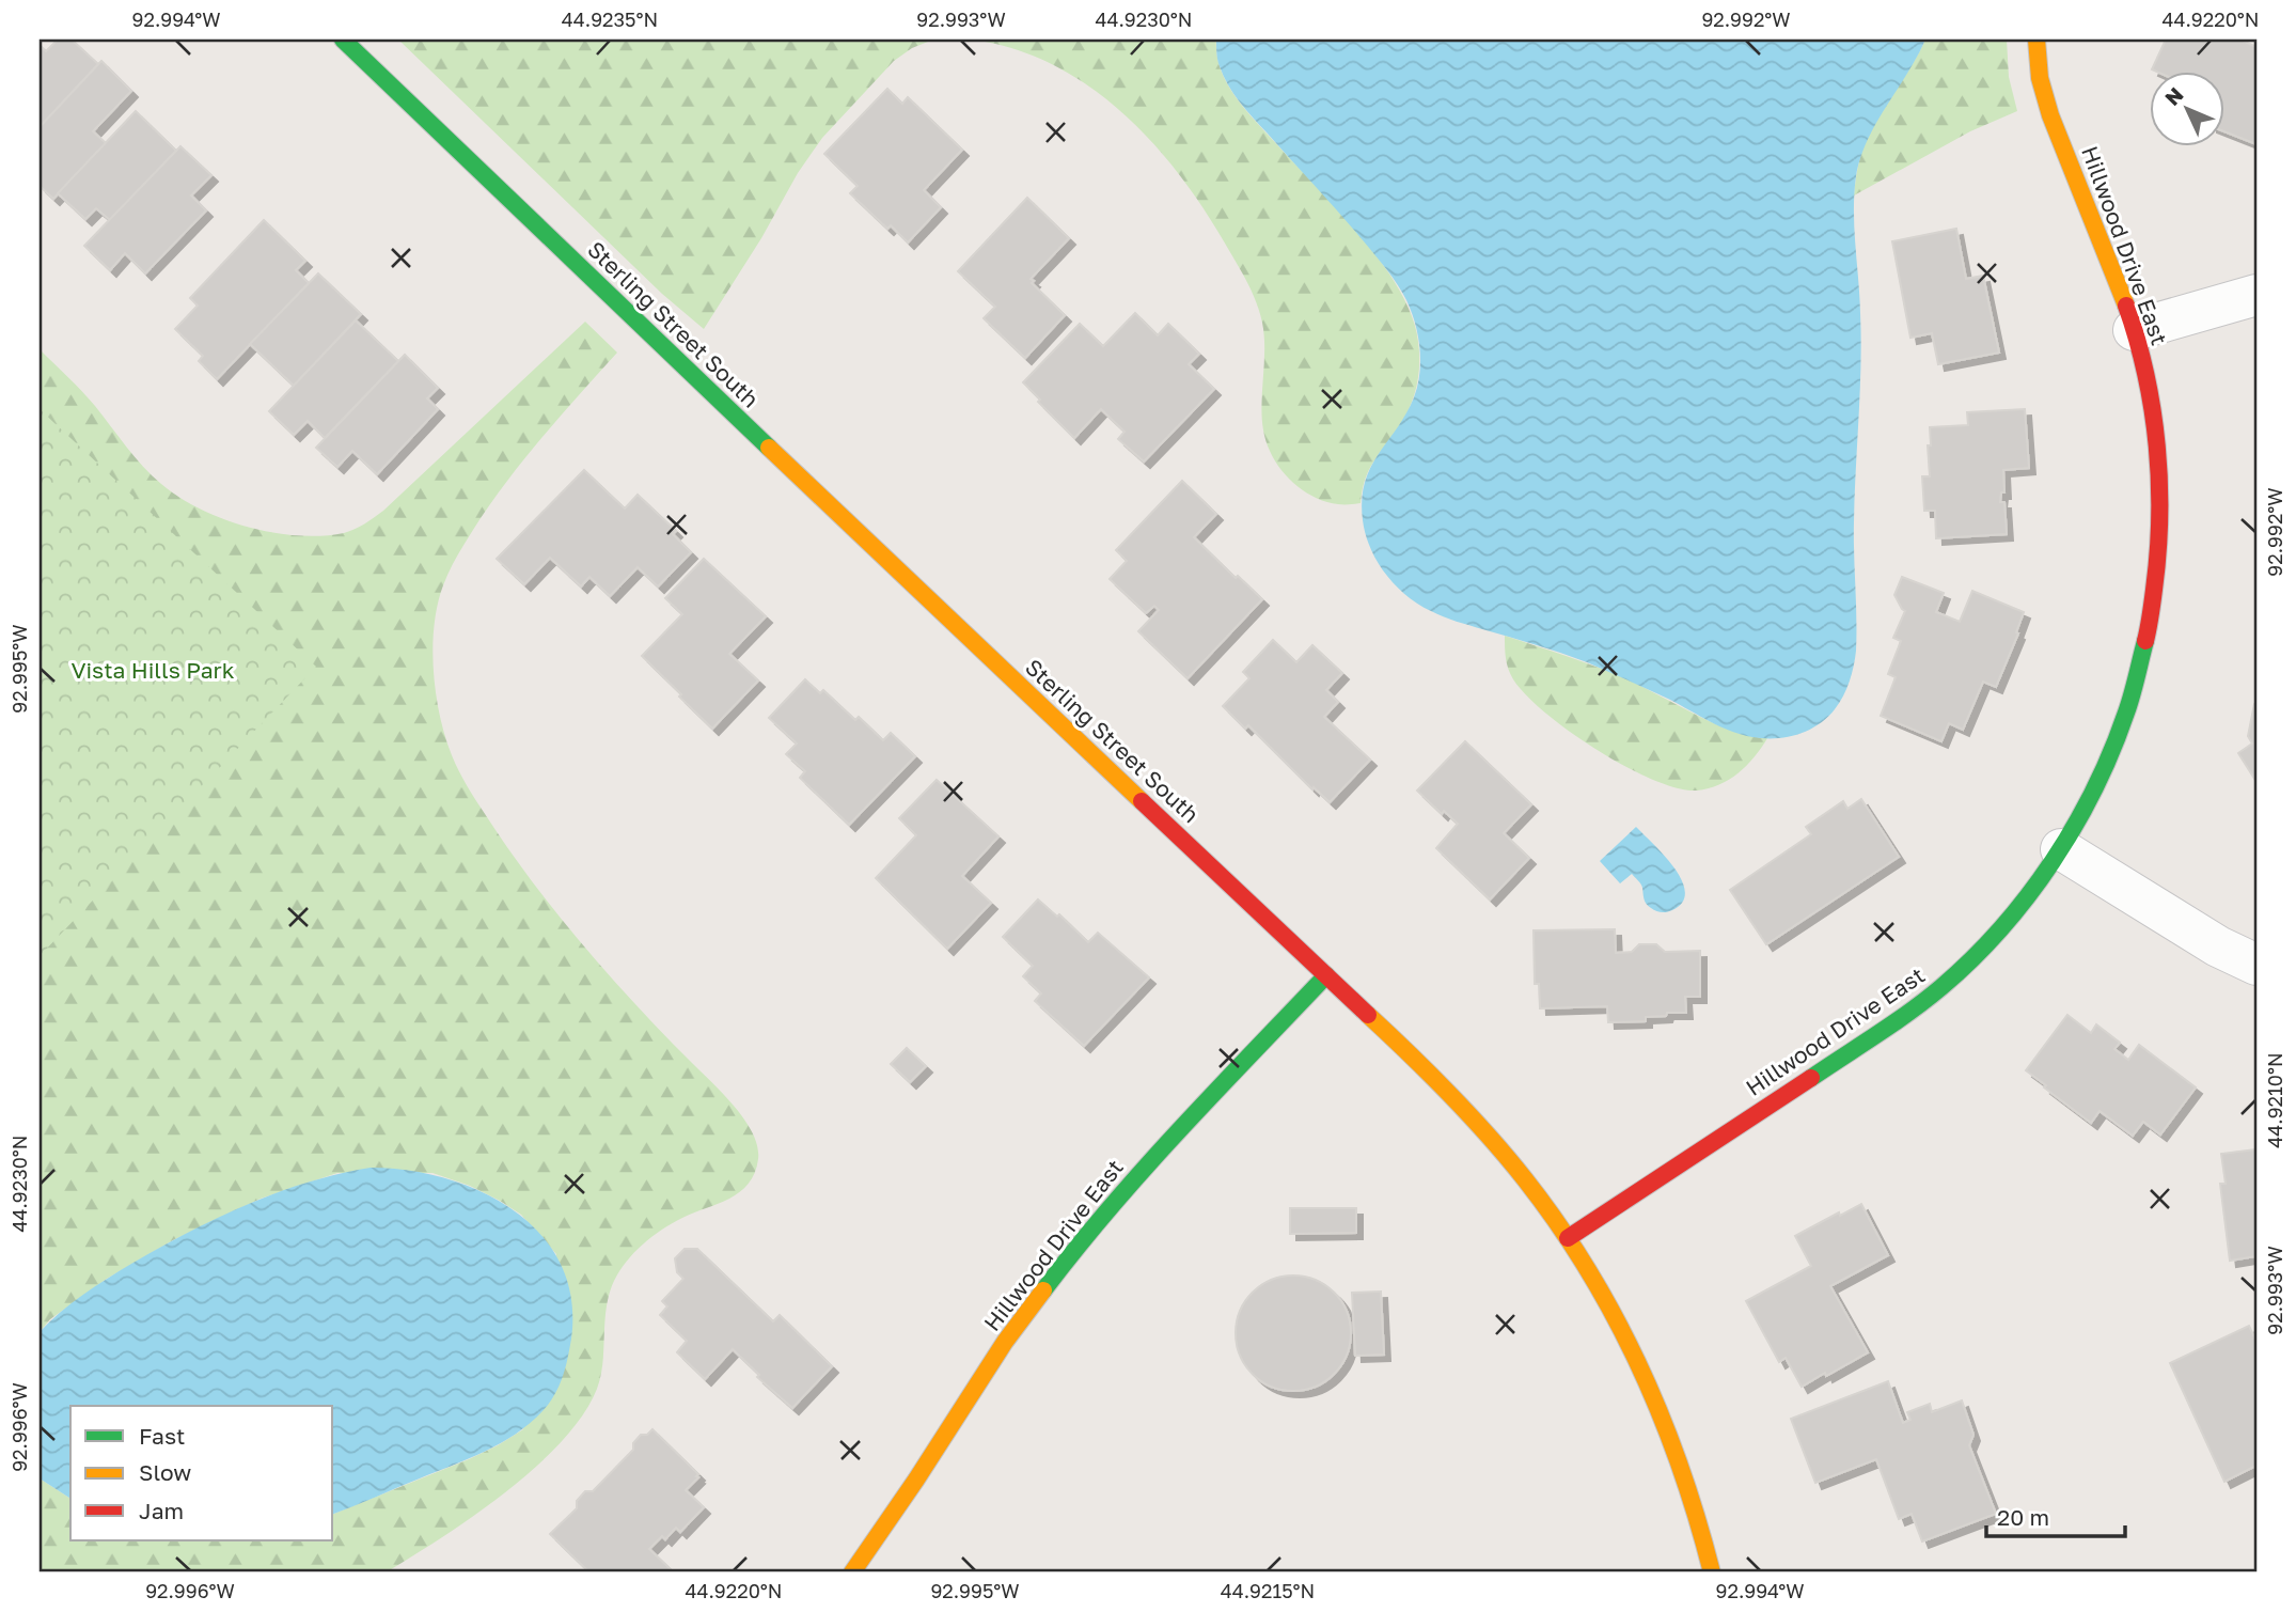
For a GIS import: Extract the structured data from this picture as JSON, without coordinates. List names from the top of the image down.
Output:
{
  "streets": {
    "street": ["Hillwood Drive East", "Sterling Street South"]
  },
  "crossings": [
    ["Hillwood Drive East", "Sterling Street South"]
  ],
  "parks": ["Vista Hills Park"],
  "legend": ["Fast", "Slow", "Jam"],
  "scale_bar": "20 m",
  "north": "top left",
  "coordinates": [
    "92.994°W",
    "44.9235°N",
    "92.993°W",
    "44.9230°N",
    "92.992°W",
    "44.9220°N",
    "92.995°W",
    "44.9210°N",
    "92.996°W",
    "44.9215°N"
  ]
}
